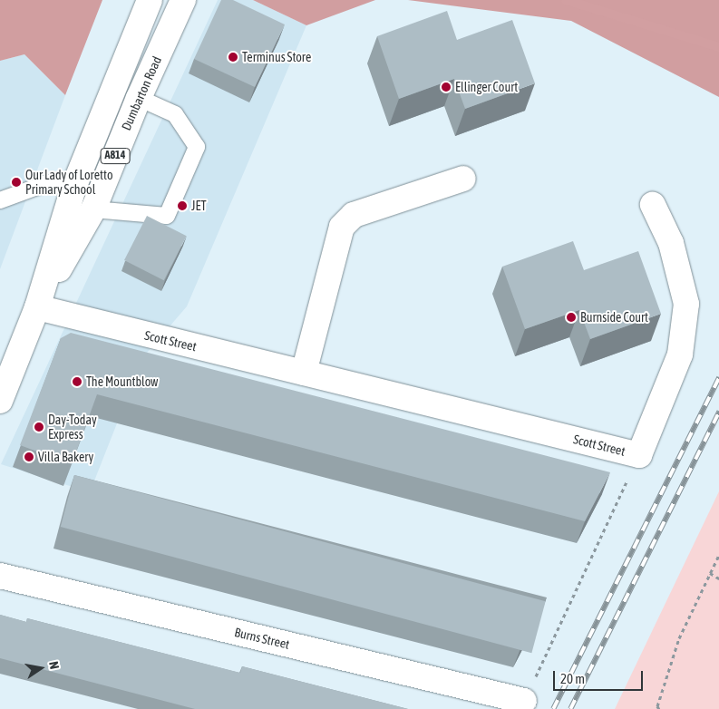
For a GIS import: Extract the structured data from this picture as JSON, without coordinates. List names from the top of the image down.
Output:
{
  "streets": {
    "street": [
      "Dumbarton Road",
      "A814",
      "Scott Street",
      "Burns Street"
    ]
  },
  "crossings": [
    ["Dumbarton Road", "Scott Street"]
  ],
  "places": [
    "Terminus Store",
    "Ellinger Court",
    "Our Lady of Loretto Primary School",
    "JET",
    "Burnside Court",
    "The Mountblow",
    "Day-Today Express",
    "Villa Bakery"
  ],
  "scale_bar": "20 m",
  "north": "right"
}
